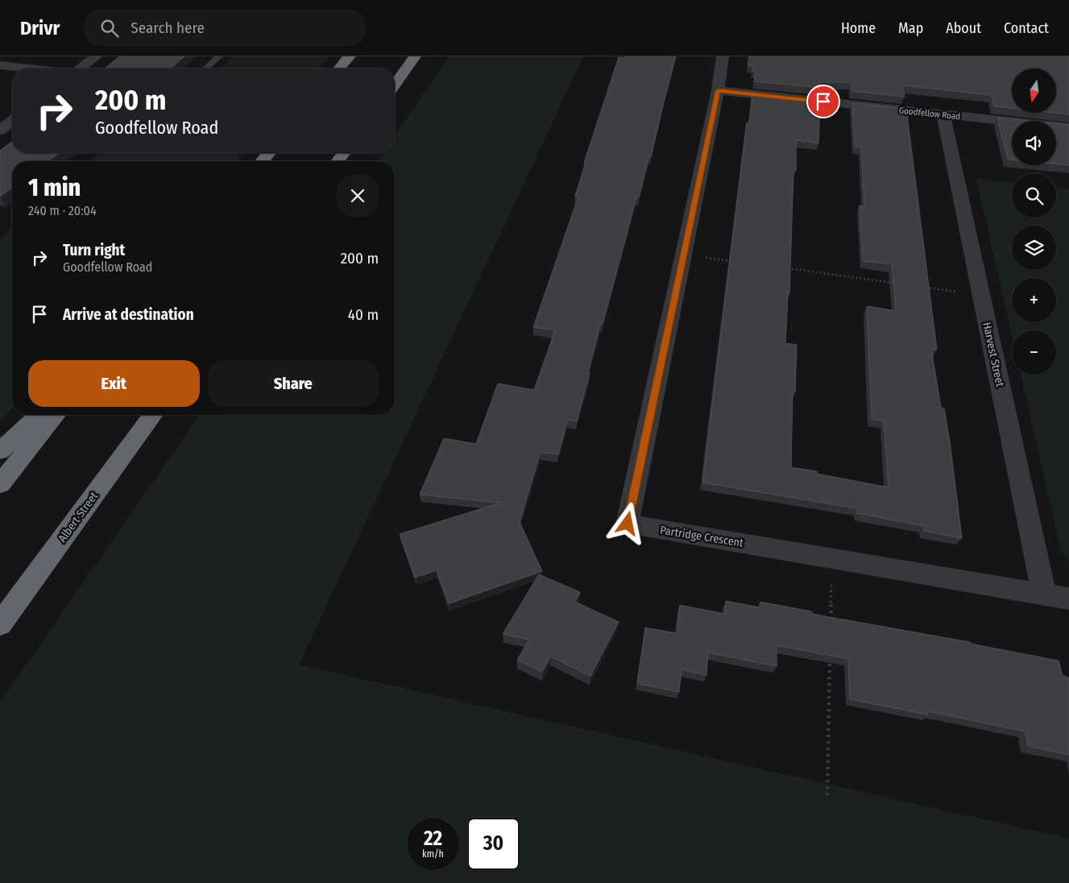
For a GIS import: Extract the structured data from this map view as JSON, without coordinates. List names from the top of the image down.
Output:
{
  "streets": {
    "highway": ["Albert Street"],
    "street": ["Goodfellow Road", "Harvest Street", "Partridge Crescent"]
  },
  "crossings": [
    ["Goodfellow Road", "Harvest Street"],
    ["Goodfellow Road", "Partridge Crescent"],
    ["Harvest Street", "Partridge Crescent"]
  ],
  "north": "bottom",
  "page": {
    "header": "Drivr",
    "search": "Search here",
    "nav": [
      "Home",
      "Map",
      "About",
      "Contact"
    ],
    "map_buttons": ["+", "−"],
    "turn": ["200 m", "Goodfellow Road"],
    "heading": ["1 min", "240 m · 20:04"],
    "list": [
      {
        "name": "Turn right",
        "note": "Goodfellow Road",
        "value": "200 m"
      },
      {
        "name": "Arrive at destination",
        "value": "40 m"
      }
    ],
    "buttons": ["Exit", "Share"],
    "speed": "22 km/h",
    "limit": "30"
  }
}
